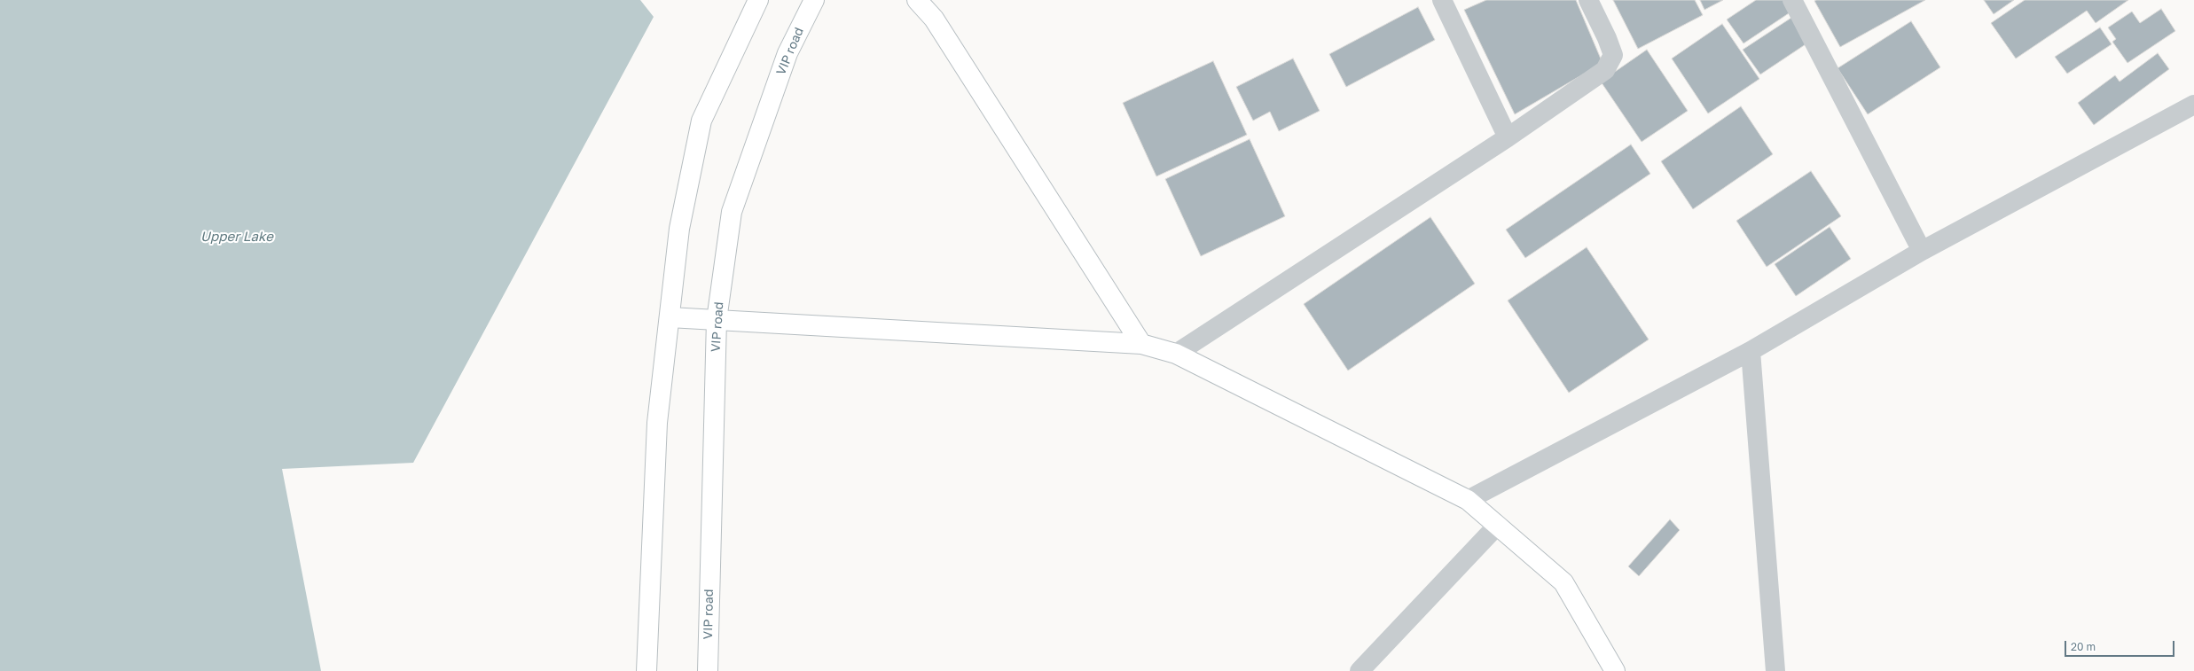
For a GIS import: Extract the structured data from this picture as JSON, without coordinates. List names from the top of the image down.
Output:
{
  "streets": {
    "street": ["VIP road"]
  },
  "water": ["Upper Lake"],
  "scale_bar": "20 m"
}
